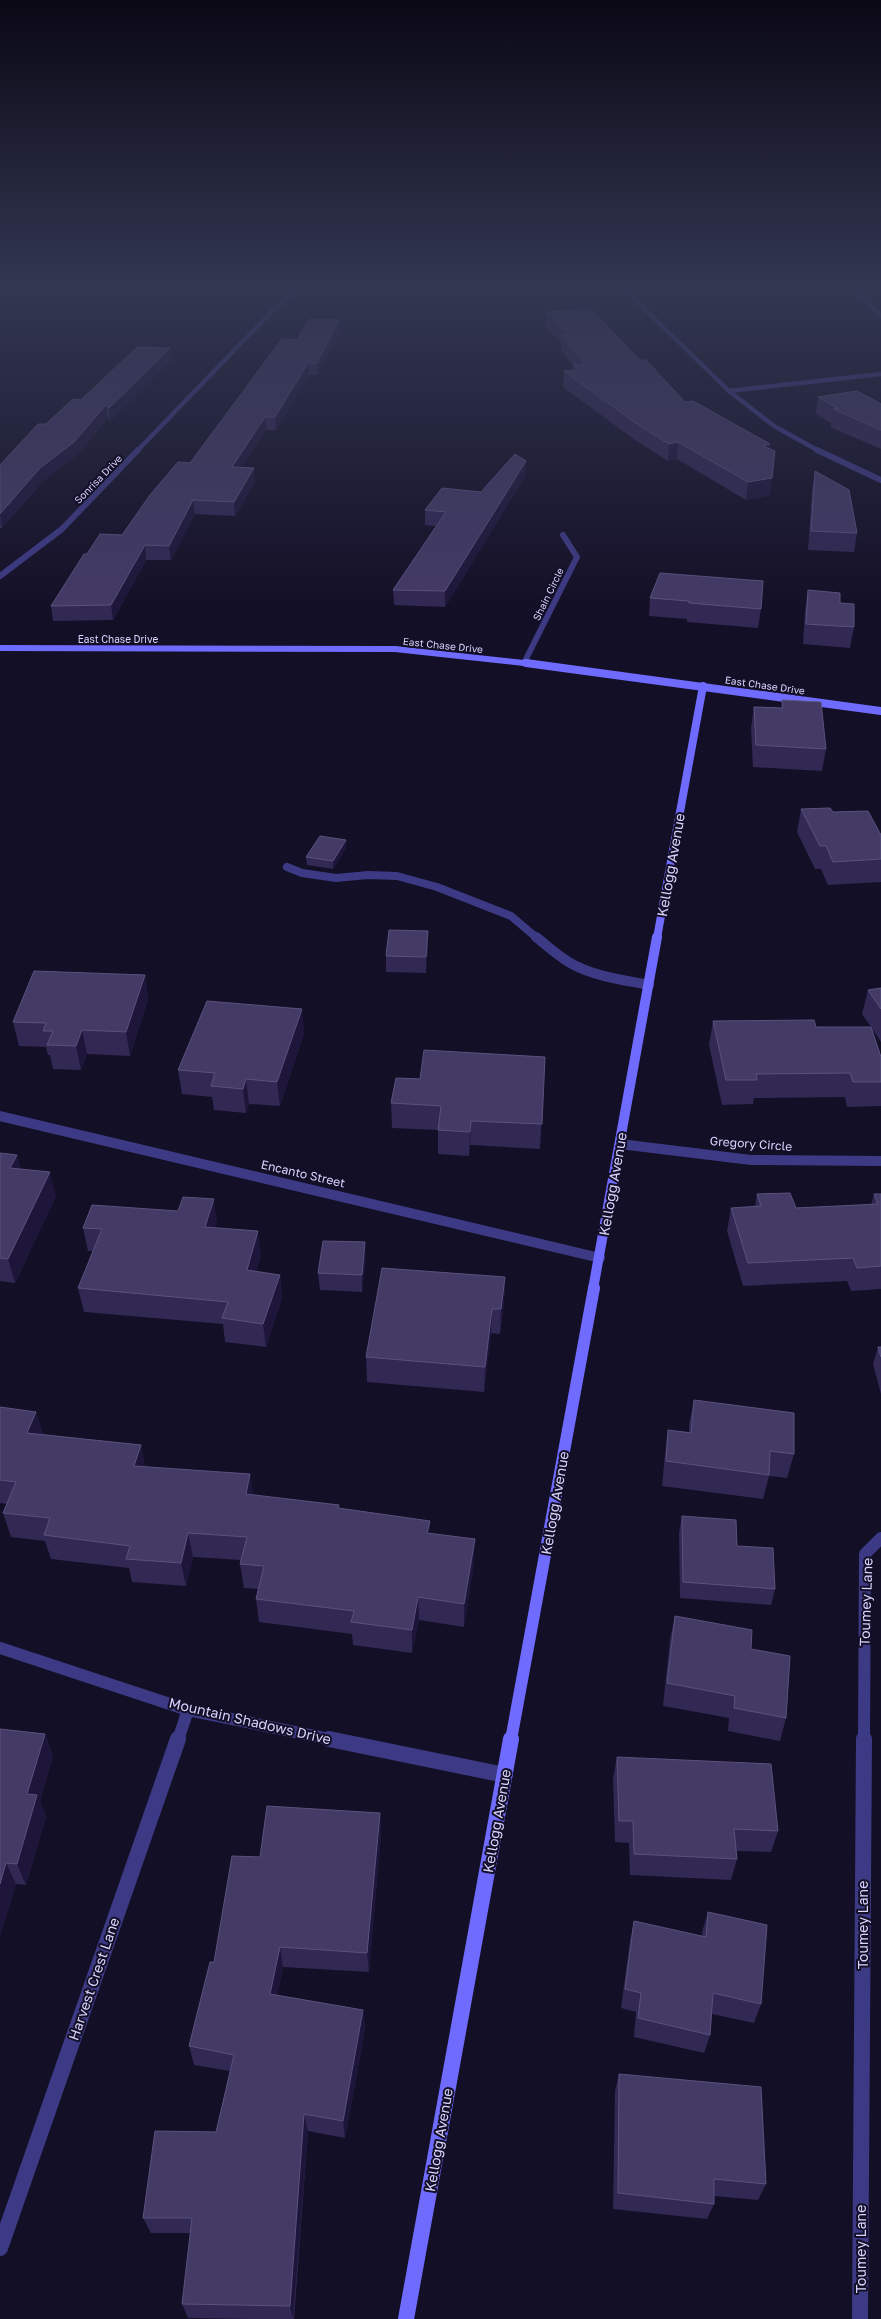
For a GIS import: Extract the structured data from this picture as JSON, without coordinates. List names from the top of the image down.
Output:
{
  "streets": {
    "street": [
      "Sonrisa Drive",
      "Shain Circle",
      "East Chase Drive",
      "Kellogg Avenue",
      "Gregory Circle",
      "Encanto Street",
      "Toumey Lane",
      "Mountain Shadows Drive",
      "Harvest Crest Lane"
    ]
  },
  "crossings": [
    ["Shain Circle", "East Chase Drive"],
    ["East Chase Drive", "Kellogg Avenue"],
    ["Kellogg Avenue", "Gregory Circle"],
    ["Kellogg Avenue", "Encanto Street"],
    ["Kellogg Avenue", "Mountain Shadows Drive"],
    ["Mountain Shadows Drive", "Harvest Crest Lane"]
  ]
}
